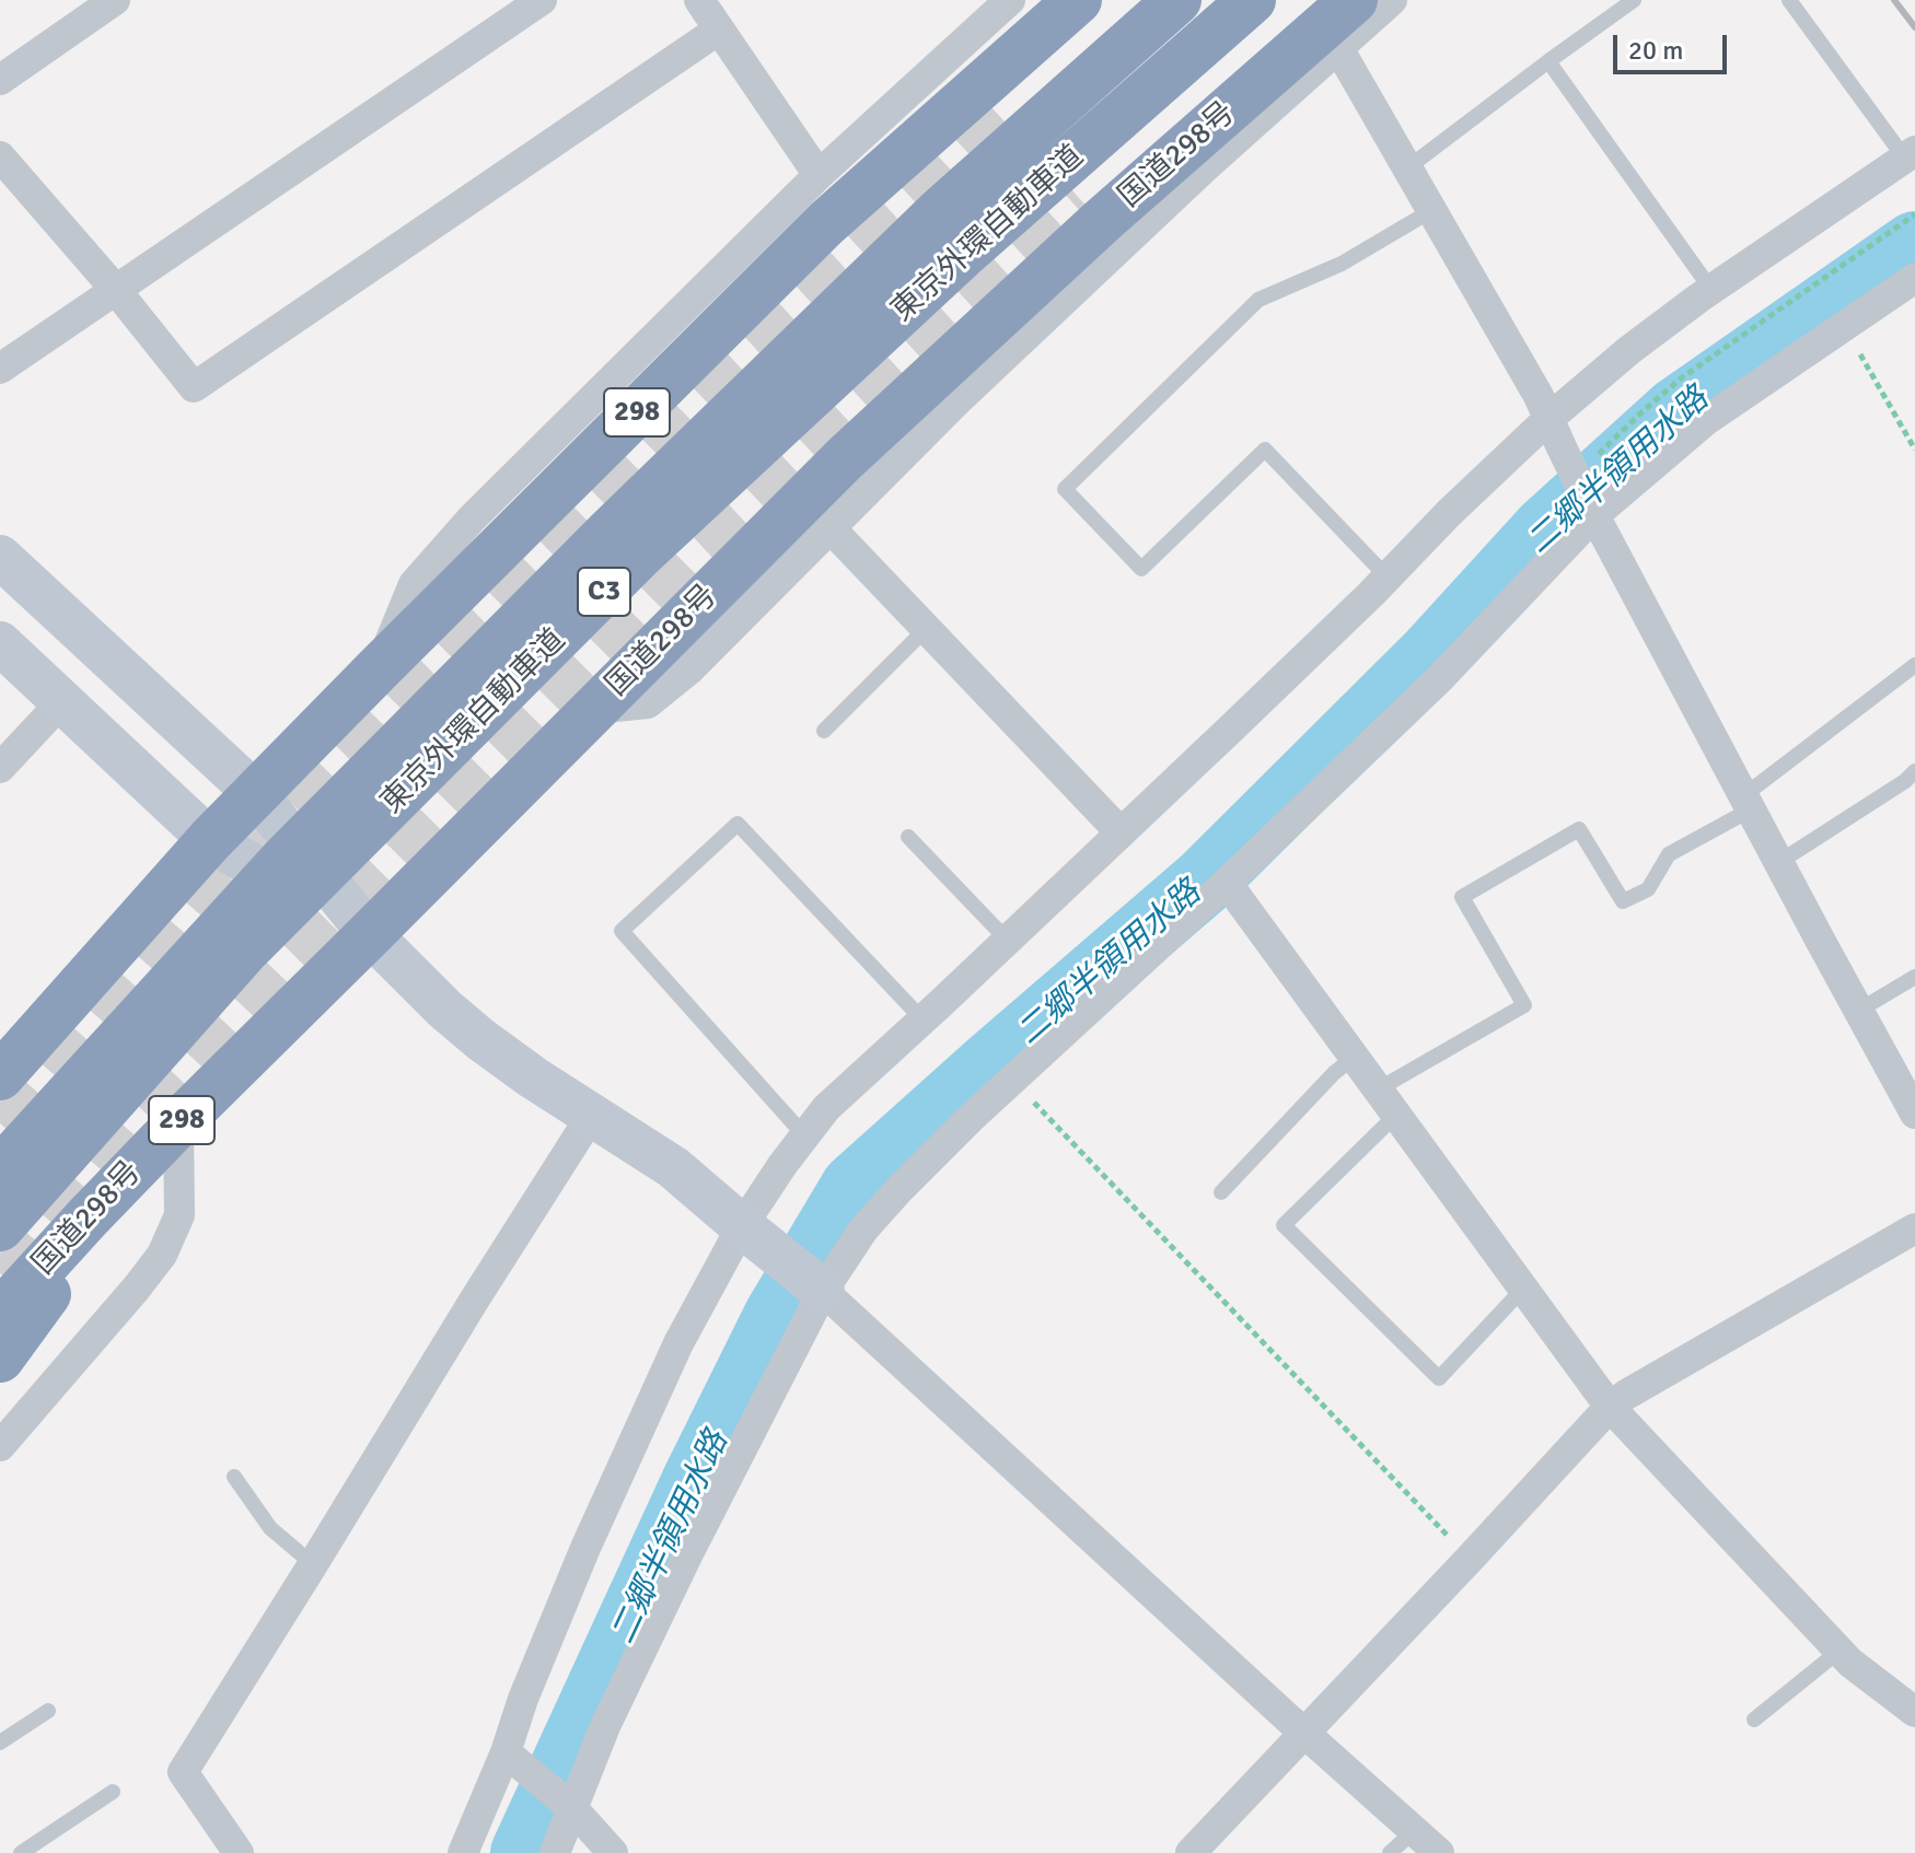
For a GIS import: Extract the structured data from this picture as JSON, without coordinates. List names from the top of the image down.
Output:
{
  "streets": {
    "highway": [
      "国道298号",
      "東京外環自動車道",
      "298",
      "C3"
    ]
  },
  "water": ["二郷半領用水路"],
  "scale_bar": "20 m"
}
